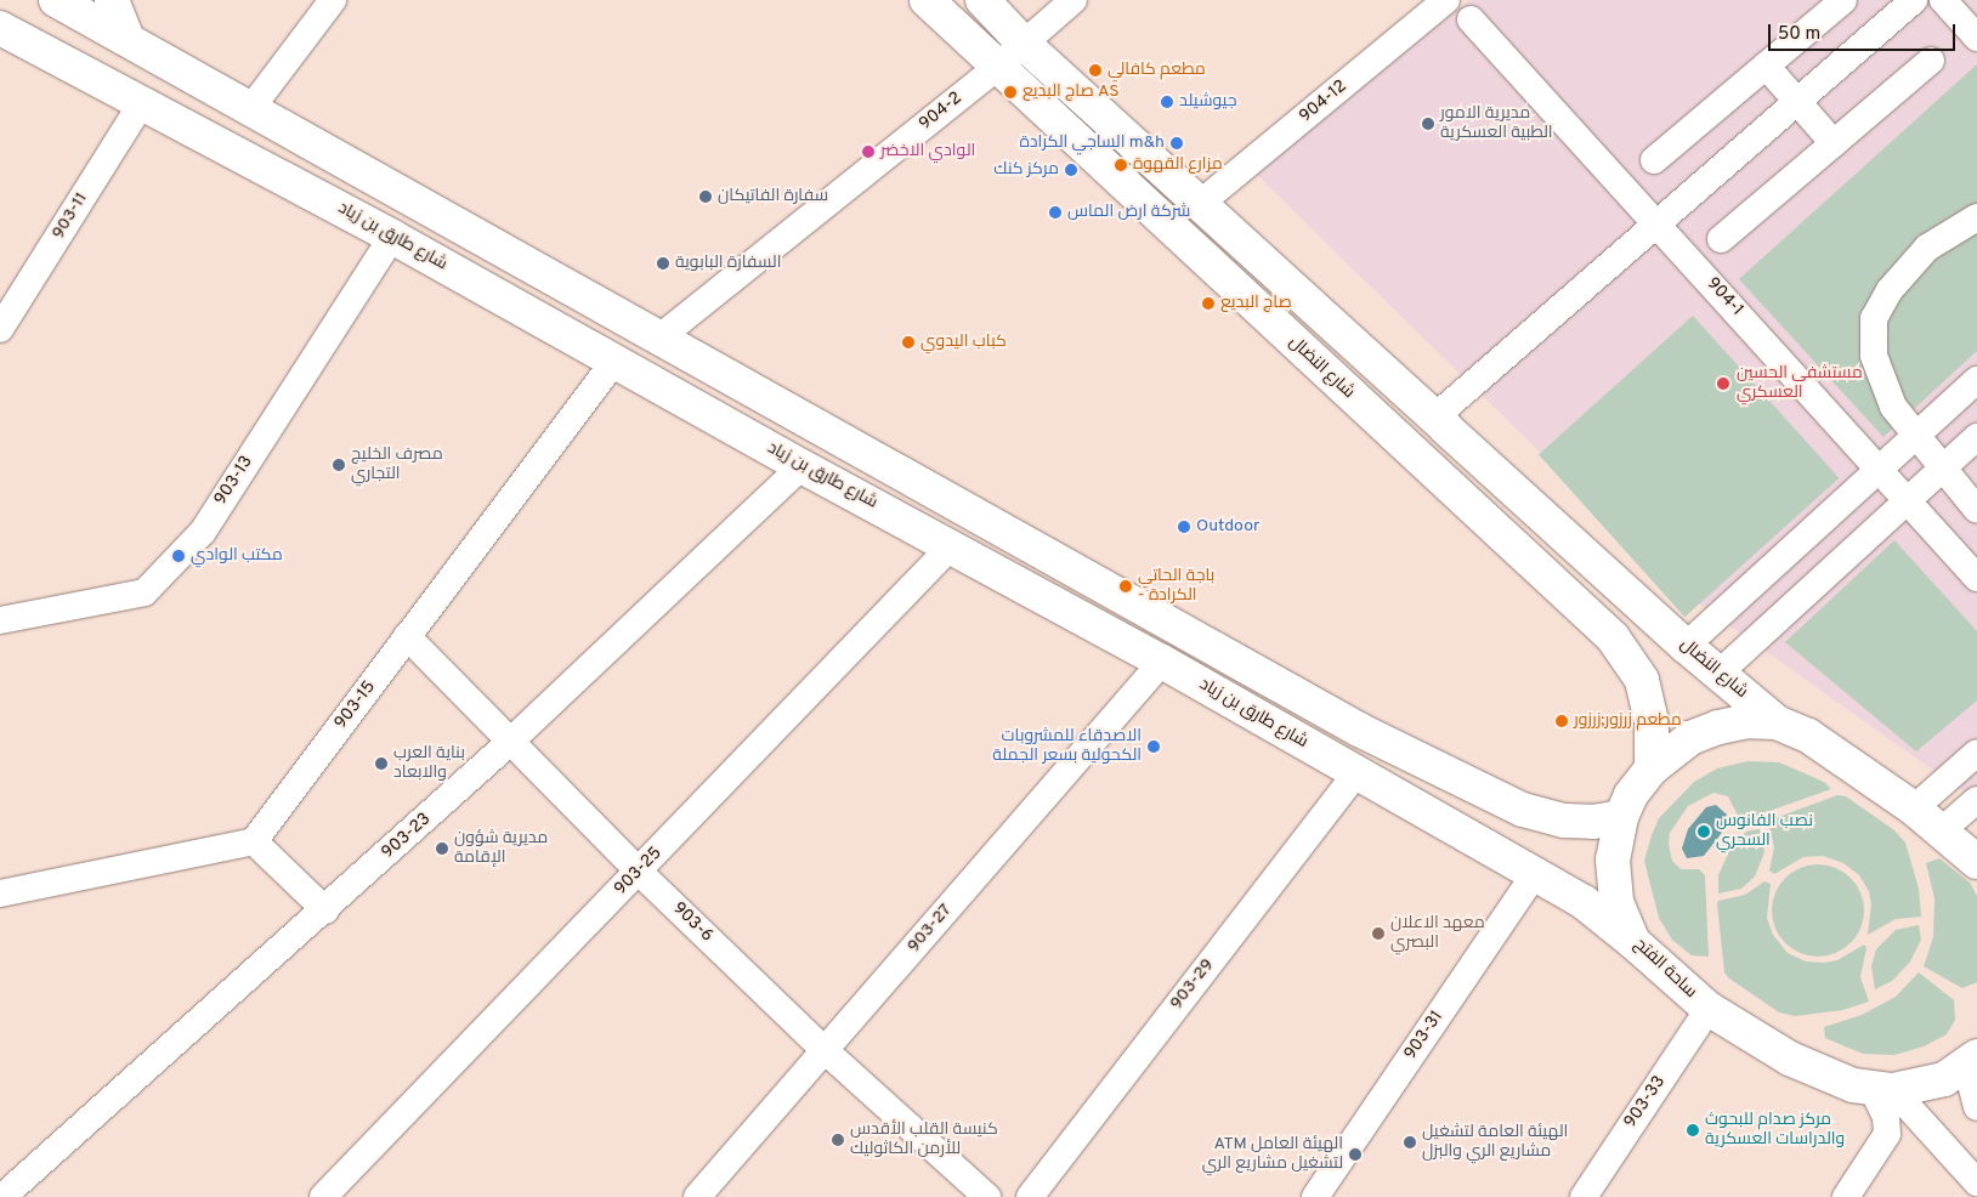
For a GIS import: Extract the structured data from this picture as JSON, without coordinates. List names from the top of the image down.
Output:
{
  "streets": {
    "main road": ["شارع طارق بن زياد", "شارع النضال", "ساحة الفتح"],
    "street": [
      "904-12",
      "904-2",
      "903-11",
      "904-1",
      "903-13",
      "903-15",
      "903-23",
      "903-25",
      "903-6",
      "903-27",
      "903-29",
      "903-31",
      "903-33"
    ]
  },
  "crossings": [
    ["904-12", "شارع النضال"],
    ["904-2", "شارع النضال"],
    ["903-11", "شارع طارق بن زياد"],
    ["شارع طارق بن زياد", "903-13"],
    ["شارع طارق بن زياد", "903-15"],
    ["شارع طارق بن زياد", "903-23"],
    ["شارع طارق بن زياد", "903-25"],
    ["شارع طارق بن زياد", "903-27"],
    ["شارع طارق بن زياد", "ساحة الفتح"],
    ["شارع طارق بن زياد", "903-29"],
    ["شارع طارق بن زياد", "903-31"],
    ["شارع النضال", "ساحة الفتح"],
    ["903-15", "903-6"],
    ["903-23", "903-6"],
    ["903-25", "903-6"],
    ["903-6", "903-27"],
    ["ساحة الفتح", "903-33"]
  ],
  "places": [
    "مطعم كافالي",
    "صاج البديع AS",
    "جيوشيلد",
    "مديرية الامور الطبية العسكرية",
    "الساجي الكرادة m&h",
    "الوادي الاخضر",
    "مزارع القهوة",
    "مركز كنك",
    "سفارة الفاتيكان",
    "شركة ارض الماس",
    "السفارة البابوية",
    "صاج البديع",
    "كباب اليدوي",
    "مستشفى الحسين العسكري",
    "مصرف الخليج التجاري",
    "Outdoor",
    "مكتب الوادي",
    "باجة الحاتي - الكرادة",
    "مطعم زرزور;زرزور",
    "الاصدقاء للمشروبات الكحولية بسعر الجملة",
    "بناية العرب والابعاد",
    "نصب الفانوس السحري",
    "مديرية شؤون الإقامة",
    "معهد الاعلان البصري",
    "مركز صدام للبحوث والدراسات العسكرية",
    "كنيسة القلب الأقدس للأرمن الكاثوليك",
    "الهيئة العامة لتشغيل مشاريع الري والبزل",
    "ATM الهيئة العامل لتشغيل مشاريع الري"
  ],
  "scale_bar": "50 m"
}
